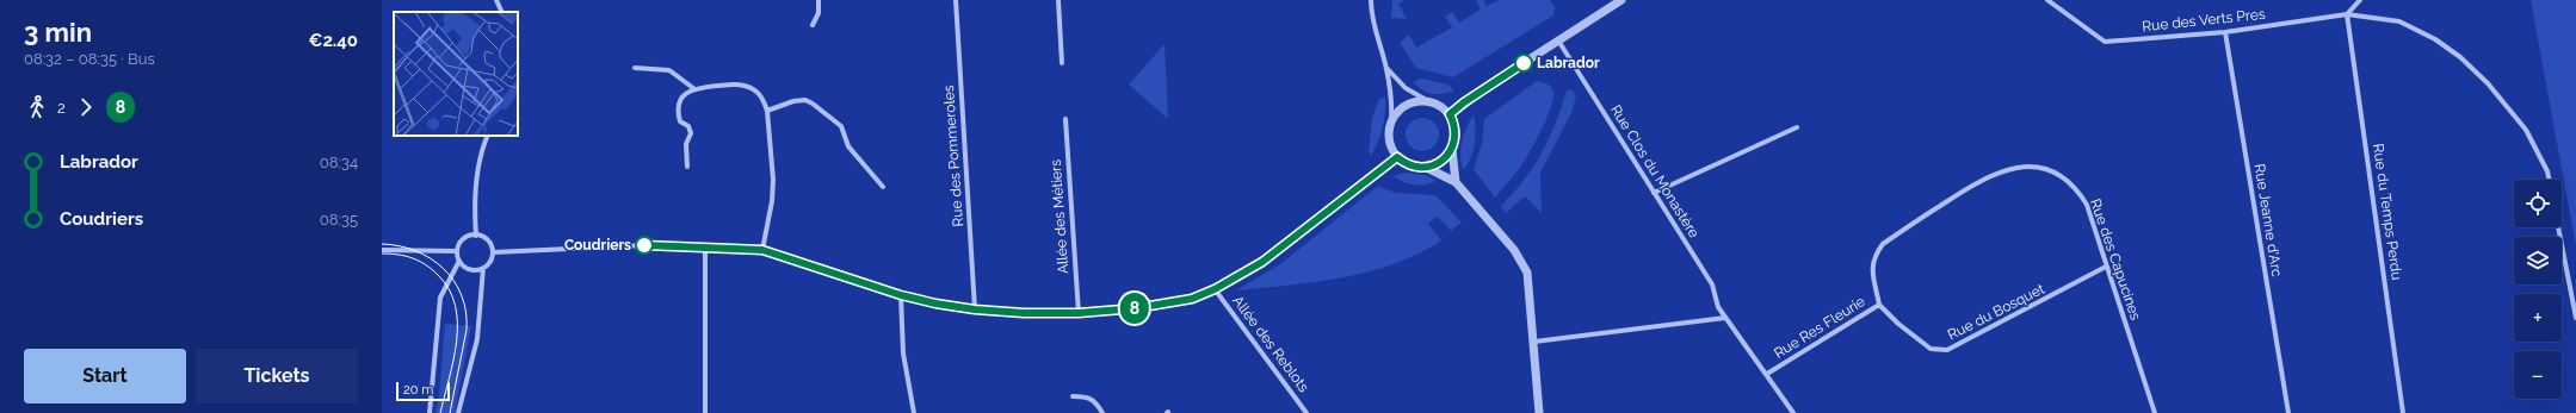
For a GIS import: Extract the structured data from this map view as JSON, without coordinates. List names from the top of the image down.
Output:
{
  "streets": {
    "street": [
      "Rue des Verts Pres",
      "Rue des Pommeroles",
      "Rue Clos du Monastère",
      "Rue du Temps Perdu",
      "Allée des Métiers",
      "Rue Jeanne d'Arc",
      "Rue des Capucines",
      "Rue du Bosquet",
      "Rue Res Fleurie",
      "Allée des Reblots"
    ]
  },
  "crossings": [
    ["Rue des Verts Pres", "Rue du Temps Perdu"],
    ["Rue des Verts Pres", "Rue Jeanne d'Arc"],
    ["Rue Clos du Monastère", "Rue Res Fleurie"],
    ["Rue des Capucines", "Rue du Bosquet"],
    ["Rue des Capucines", "Rue Res Fleurie"],
    ["Rue du Bosquet", "Rue Res Fleurie"]
  ],
  "places": ["Labrador", "Coudriers"],
  "lines": ["bus line 8"],
  "scale_bar": "20 m",
  "page": {
    "heading": ["3 min", "08:32 – 08:35 · Bus", "€2.40"],
    "on_map": "8",
    "legs": ["2", "8"],
    "list": [
      {
        "name": "Labrador",
        "value": "08:34"
      },
      {
        "name": "Coudriers",
        "value": "08:35"
      }
    ],
    "map_buttons": ["+", "−"],
    "buttons": ["Start", "Tickets"],
    "scale": "20 m"
  }
}
